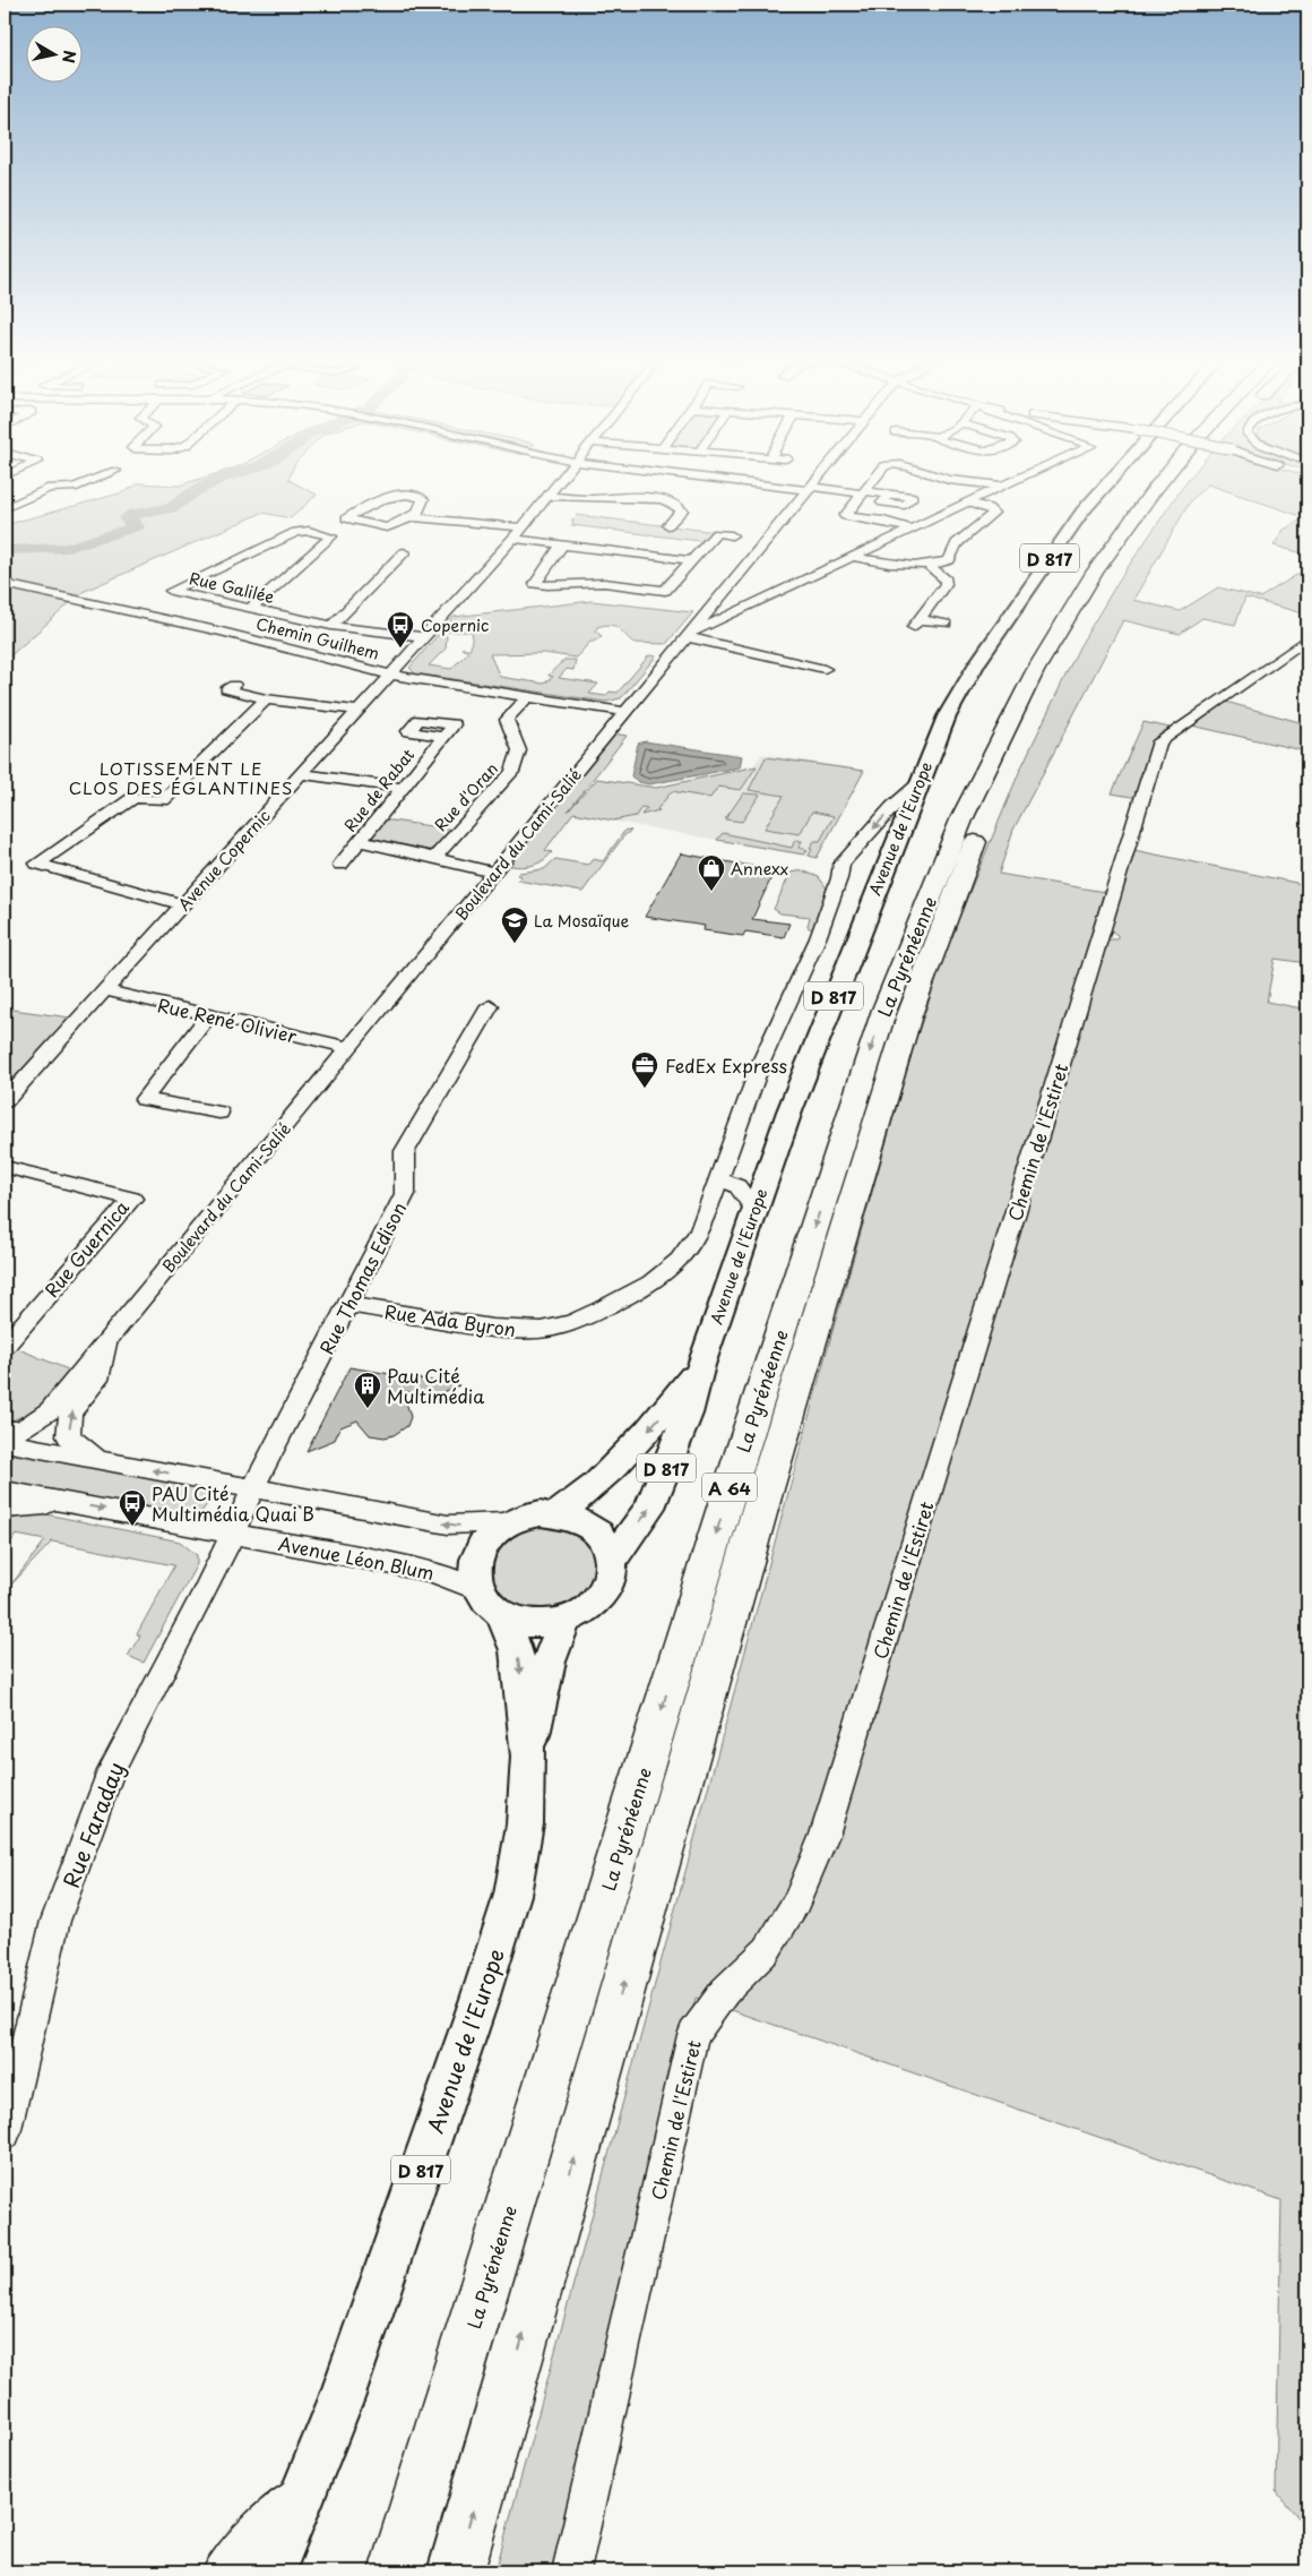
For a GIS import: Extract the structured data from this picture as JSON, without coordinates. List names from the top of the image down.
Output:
{
  "streets": {
    "highway": ["La Pyrénéenne", "A 64"],
    "main road": ["D 817", "Avenue de l'Europe"],
    "street": [
      "Rue Galilée",
      "Chemin Guilhem",
      "Rue de Rabat",
      "Rue d'Oran",
      "Boulevard du Cami-Salié",
      "Avenue Copernic",
      "Rue René Olivier",
      "Chemin de l'Estiret",
      "Rue Guernica",
      "Rue Thomas Edison",
      "Rue Ada Byron",
      "Avenue Léon Blum",
      "Rue Faraday"
    ]
  },
  "crossings": [
    ["Rue Galilée", "Avenue Copernic"],
    ["Chemin Guilhem", "Rue d'Oran"],
    ["Chemin Guilhem", "Boulevard du Cami-Salié"],
    ["Chemin Guilhem", "Avenue Copernic"],
    ["Avenue de l'Europe", "Rue Ada Byron"],
    ["Avenue de l'Europe", "Avenue Léon Blum"],
    ["Boulevard du Cami-Salié", "Rue René Olivier"],
    ["Avenue Copernic", "Rue René Olivier"],
    ["Rue Thomas Edison", "Rue Ada Byron"],
    ["Avenue Léon Blum", "Rue Faraday"]
  ],
  "districts": ["LOTISSEMENT LE CLOS DES ÉGLANTINES"],
  "places": {
    "bus stop": ["Copernic", "PAU Cité Multimédia Quai B"],
    "shop": ["Annexx"],
    "school or university": ["La Mosaïque"],
    "office": ["FedEx Express"],
    "building": ["Pau Cité Multimédia"]
  },
  "north": "right"
}
